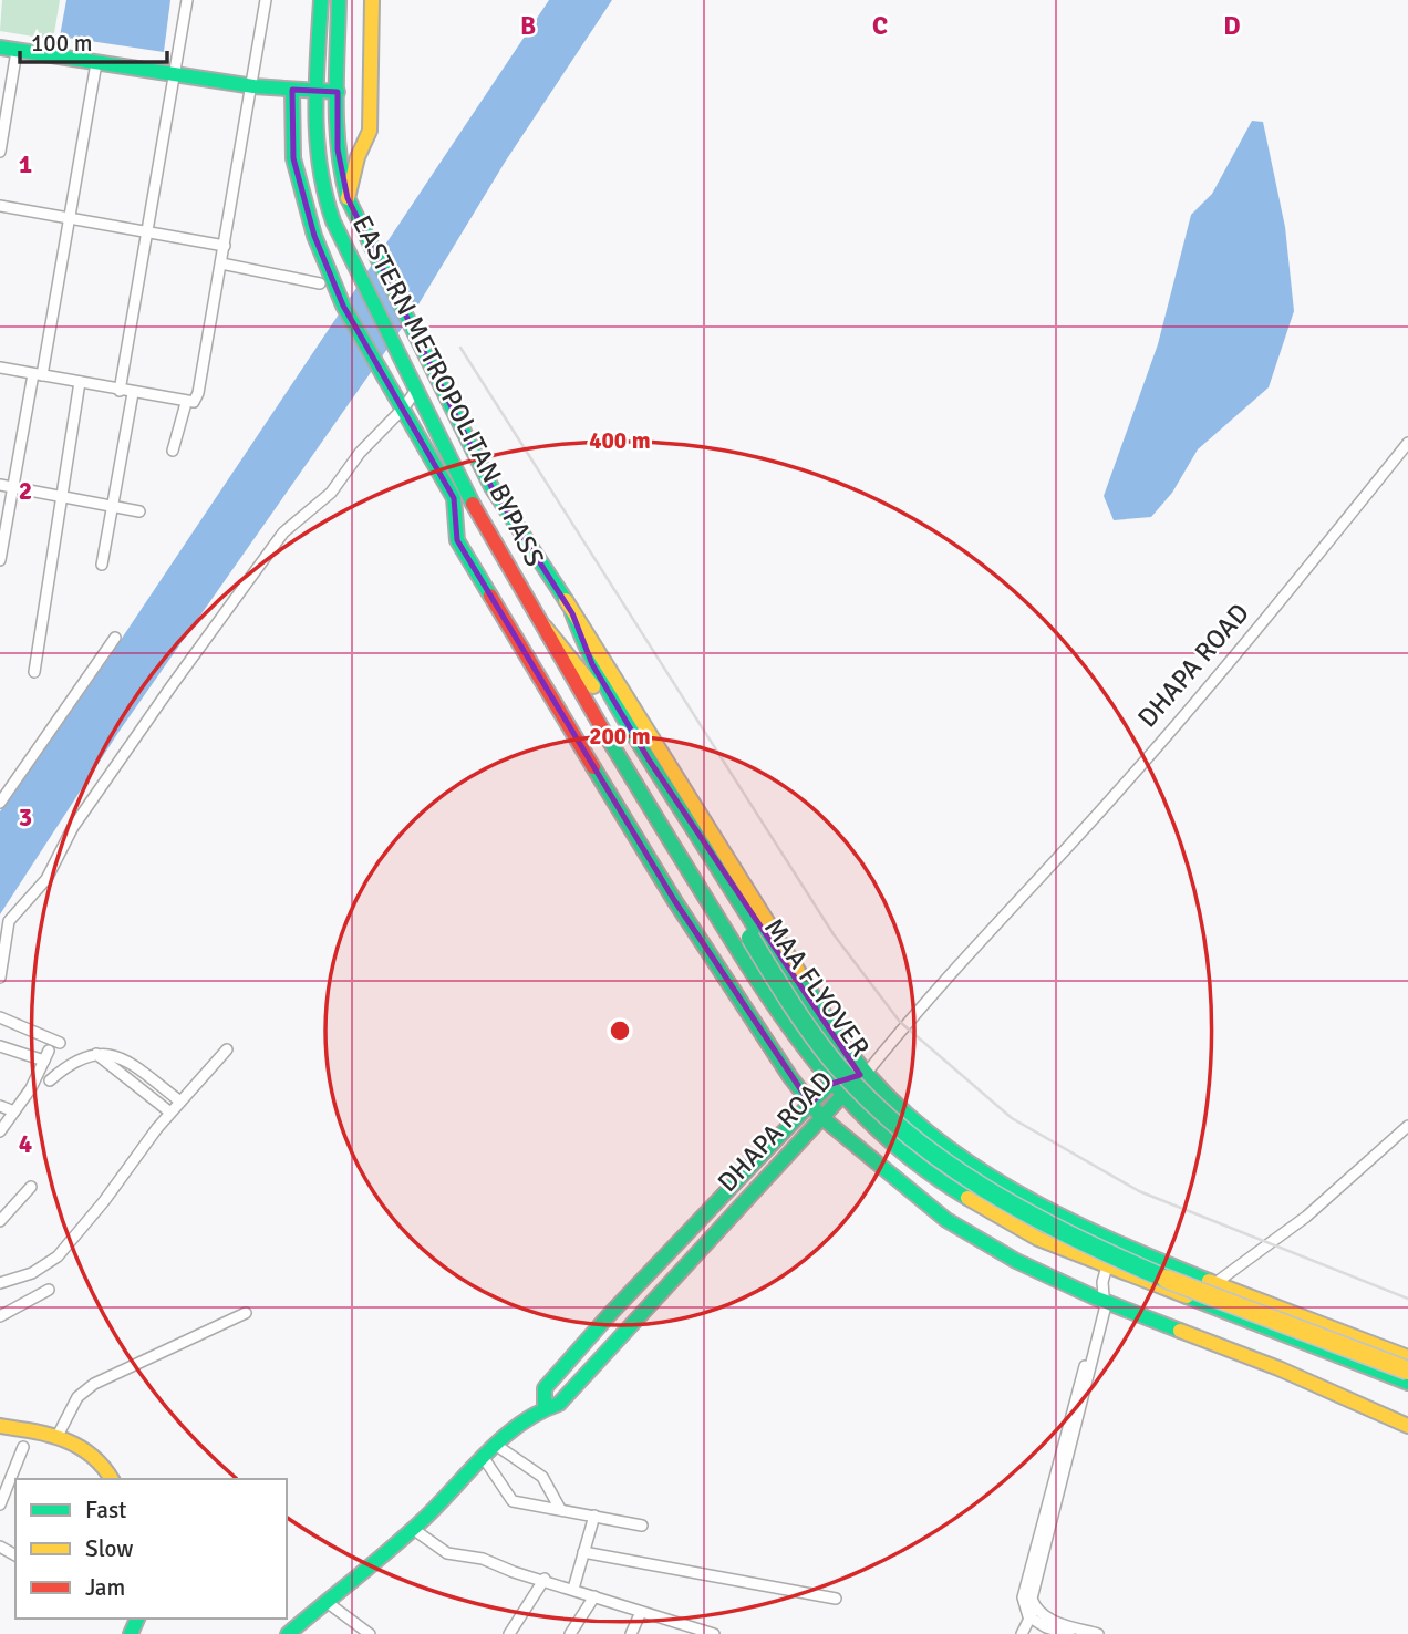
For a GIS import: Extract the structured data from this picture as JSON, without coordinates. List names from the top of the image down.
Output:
{
  "streets": {
    "main road": ["EASTERN METROPOLITAN BYPASS", "DHAPA ROAD", "MAA FLYOVER"]
  },
  "crossings": [
    ["EASTERN METROPOLITAN BYPASS", "DHAPA ROAD"],
    ["EASTERN METROPOLITAN BYPASS", "MAA FLYOVER"]
  ],
  "legend": ["Fast", "Slow", "Jam"],
  "scale_bar": "100 m",
  "grid": {
    "columns": ["B", "C", "D"],
    "rows": [
      "1",
      "2",
      "3",
      "4"
    ]
  },
  "rings": ["400 m", "200 m"]
}
